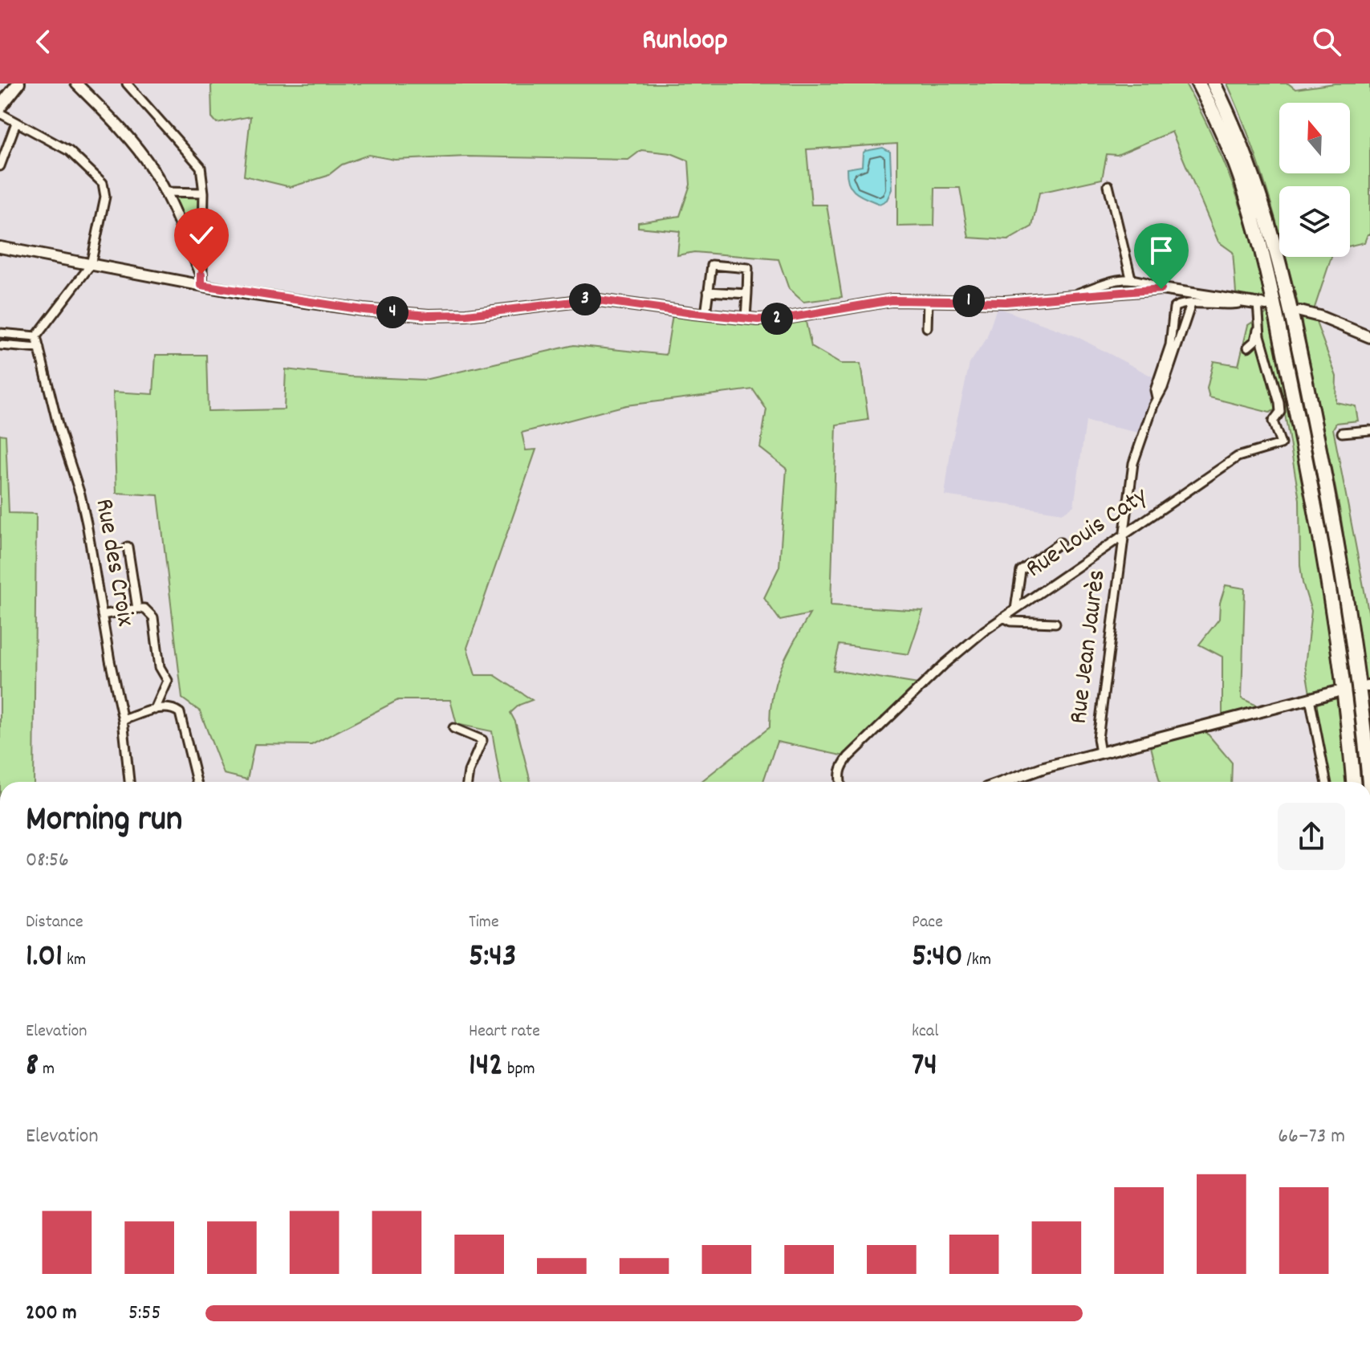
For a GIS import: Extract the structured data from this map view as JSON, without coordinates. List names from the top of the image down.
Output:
{
  "streets": {
    "street": ["Rue Louis Caty", "Rue des Croix", "Rue Jean Jaurès"]
  },
  "crossings": [
    ["Rue Louis Caty", "Rue Jean Jaurès"]
  ],
  "north": "top",
  "page": {
    "header": "Runloop",
    "pins": [
      "3",
      "1",
      "4",
      "2"
    ],
    "heading": ["Morning run", "08:56"],
    "stats": [
      ["Distance", "1.01 km"],
      ["Time", "5:43"],
      ["Pace", "5:40 /km"],
      ["Elevation", "8 m"],
      ["Heart rate", "142 bpm"],
      ["kcal", "74"]
    ],
    "chart": ["Elevation", "66–73 m"],
    "list": [
      {
        "name": "200 m",
        "note": "5:55"
      }
    ]
  }
}
